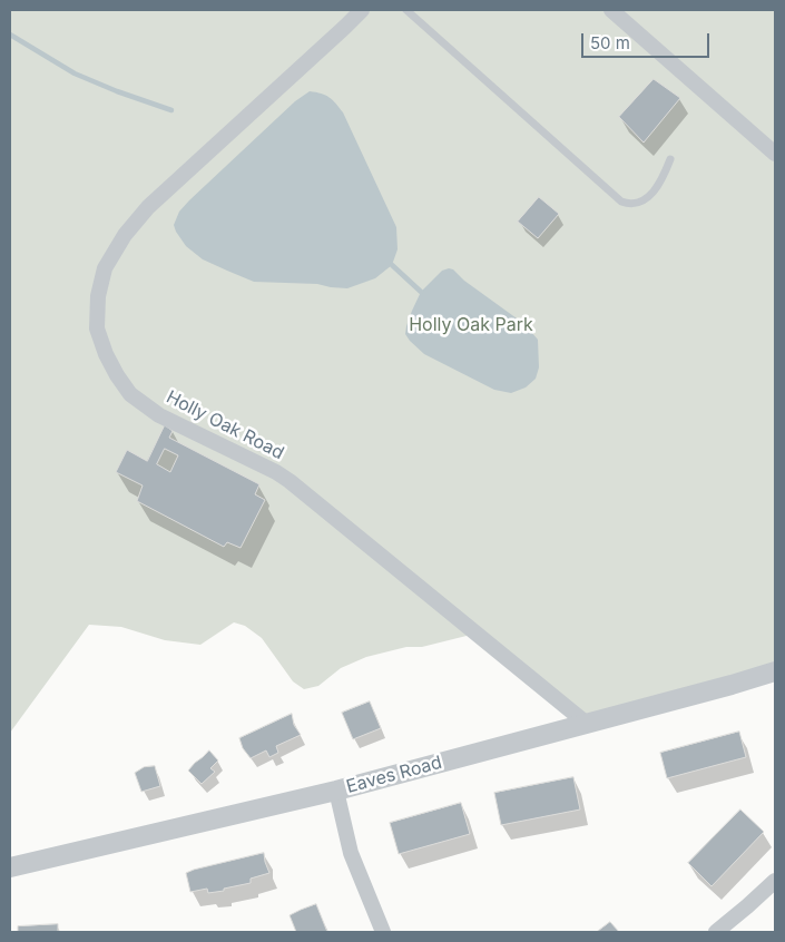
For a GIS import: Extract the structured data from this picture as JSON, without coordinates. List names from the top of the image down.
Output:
{
  "streets": {
    "street": ["Holly Oak Road", "Eaves Road"]
  },
  "crossings": [
    ["Holly Oak Road", "Eaves Road"]
  ],
  "parks": ["Holly Oak Park"],
  "scale_bar": "50 m"
}
